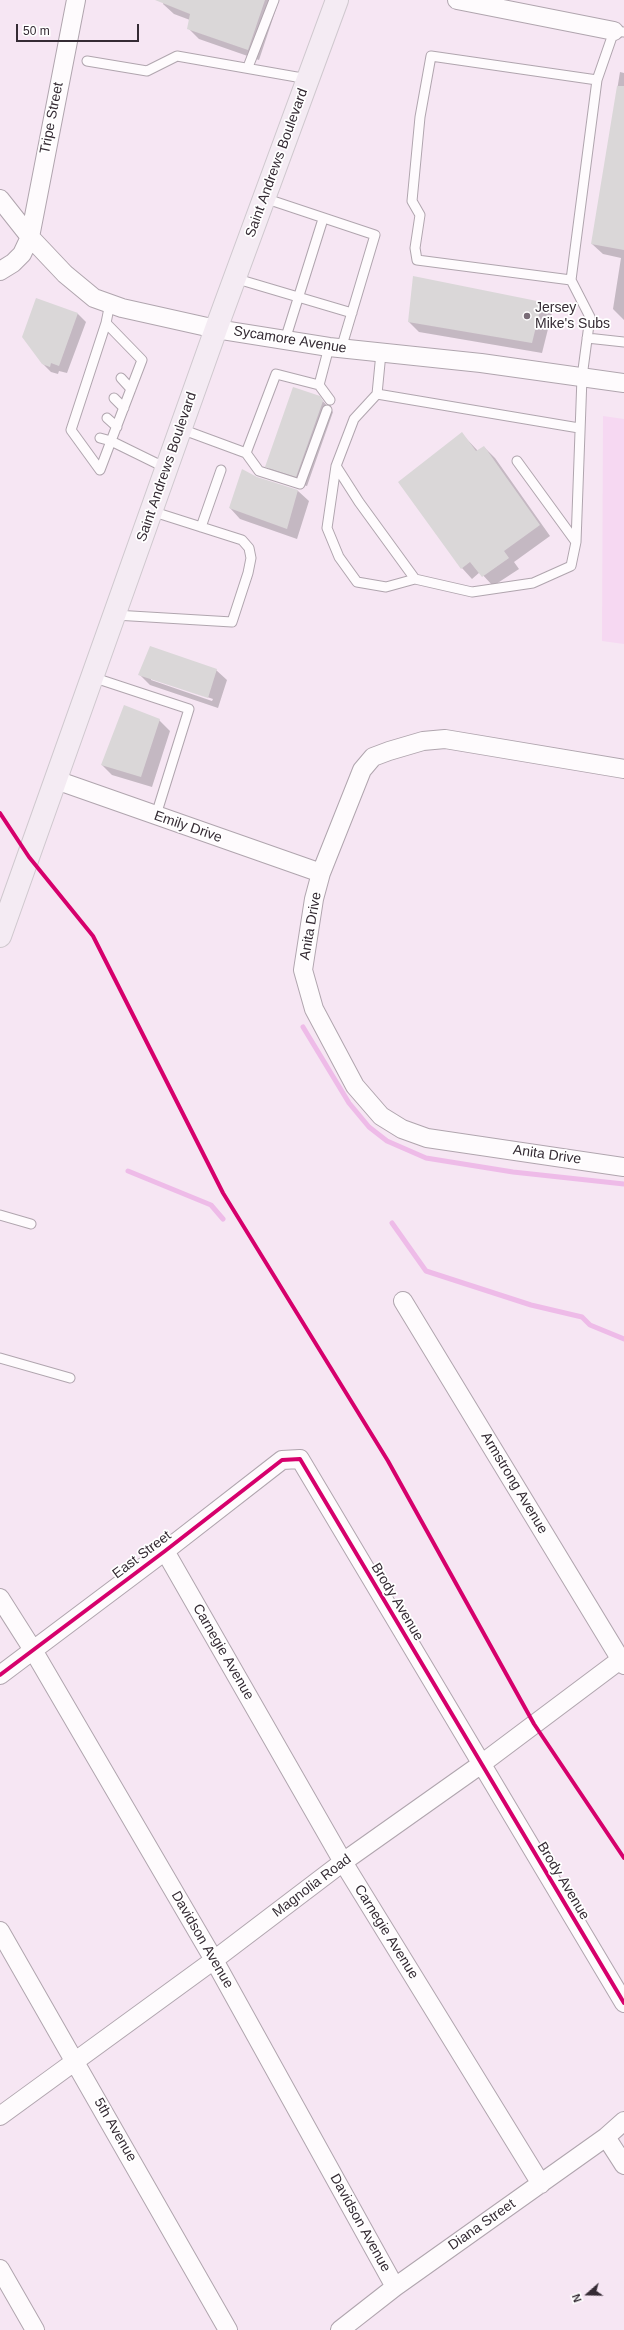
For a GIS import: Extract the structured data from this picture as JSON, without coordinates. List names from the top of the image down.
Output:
{
  "streets": {
    "main road": ["Saint Andrews Boulevard"],
    "street": [
      "Tripe Street",
      "Sycamore Avenue",
      "Emily Drive",
      "Anita Drive",
      "Armstrong Avenue",
      "East Street",
      "Brody Avenue",
      "Carnegie Avenue",
      "Magnolia Road",
      "Davidson Avenue",
      "5th Avenue",
      "Diana Street"
    ]
  },
  "crossings": [
    ["Tripe Street", "Sycamore Avenue"],
    ["Saint Andrews Boulevard", "Sycamore Avenue"],
    ["Saint Andrews Boulevard", "Emily Drive"],
    ["Emily Drive", "Anita Drive"],
    ["Armstrong Avenue", "Magnolia Road"],
    ["East Street", "Brody Avenue"],
    ["East Street", "Carnegie Avenue"],
    ["East Street", "Davidson Avenue"],
    ["Brody Avenue", "Magnolia Road"],
    ["Carnegie Avenue", "Magnolia Road"],
    ["Carnegie Avenue", "Diana Street"],
    ["Magnolia Road", "Davidson Avenue"],
    ["Magnolia Road", "5th Avenue"],
    ["Davidson Avenue", "Diana Street"]
  ],
  "places": ["Jersey Mike's Subs"],
  "scale_bar": "50 m",
  "north": "left"
}
